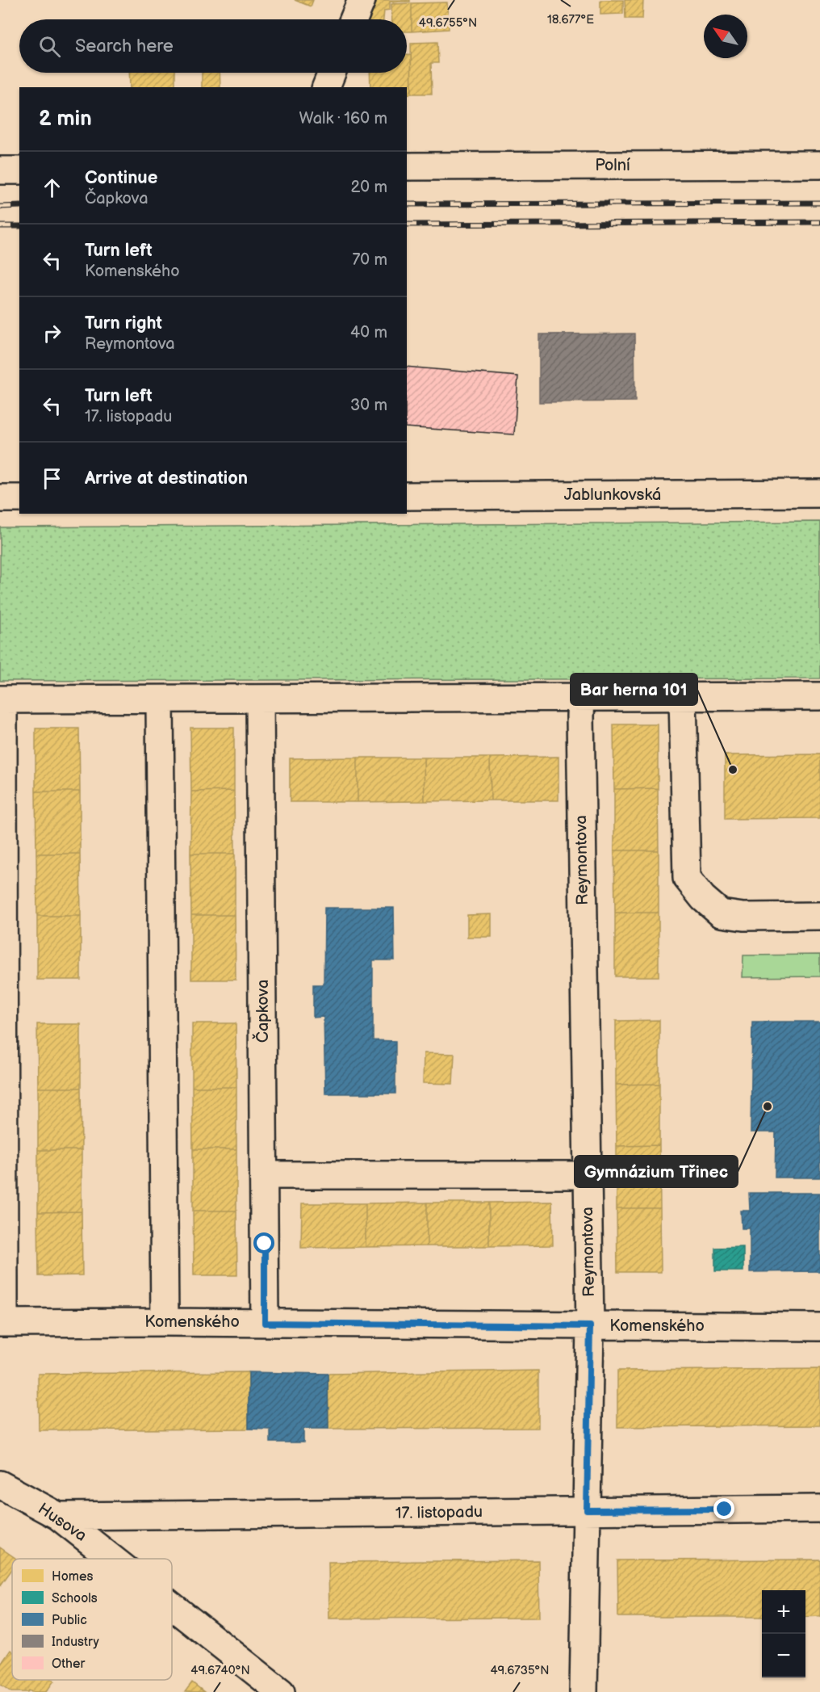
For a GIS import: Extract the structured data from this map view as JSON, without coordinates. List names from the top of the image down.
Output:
{
  "streets": {
    "street": [
      "Polní",
      "Jablunkovská",
      "Reymontova",
      "Čapkova",
      "Komenského",
      "17. listopadu",
      "Husova"
    ]
  },
  "crossings": [
    ["Reymontova", "Komenského"],
    ["Reymontova", "17. listopadu"],
    ["Čapkova", "Komenského"],
    ["17. listopadu", "Husova"]
  ],
  "places": ["Bar herna 101", "Gymnázium Třinec"],
  "legend": [
    "Homes",
    "Schools",
    "Public",
    "Industry",
    "Other"
  ],
  "north": "top left",
  "page": {
    "search": "Search here",
    "heading": ["2 min", "Walk · 160 m"],
    "list": [
      ["Continue", "Čapkova", "20 m"],
      ["Turn left", "Komenského", "70 m"],
      ["Turn right", "Reymontova", "40 m"],
      ["Turn left", "17. listopadu", "30 m"],
      "Arrive at destination"
    ],
    "map_buttons": ["+", "−"]
  },
  "coordinates": [
    "18.677°E",
    "49.6755°N",
    "49.6740°N",
    "49.6735°N"
  ]
}
